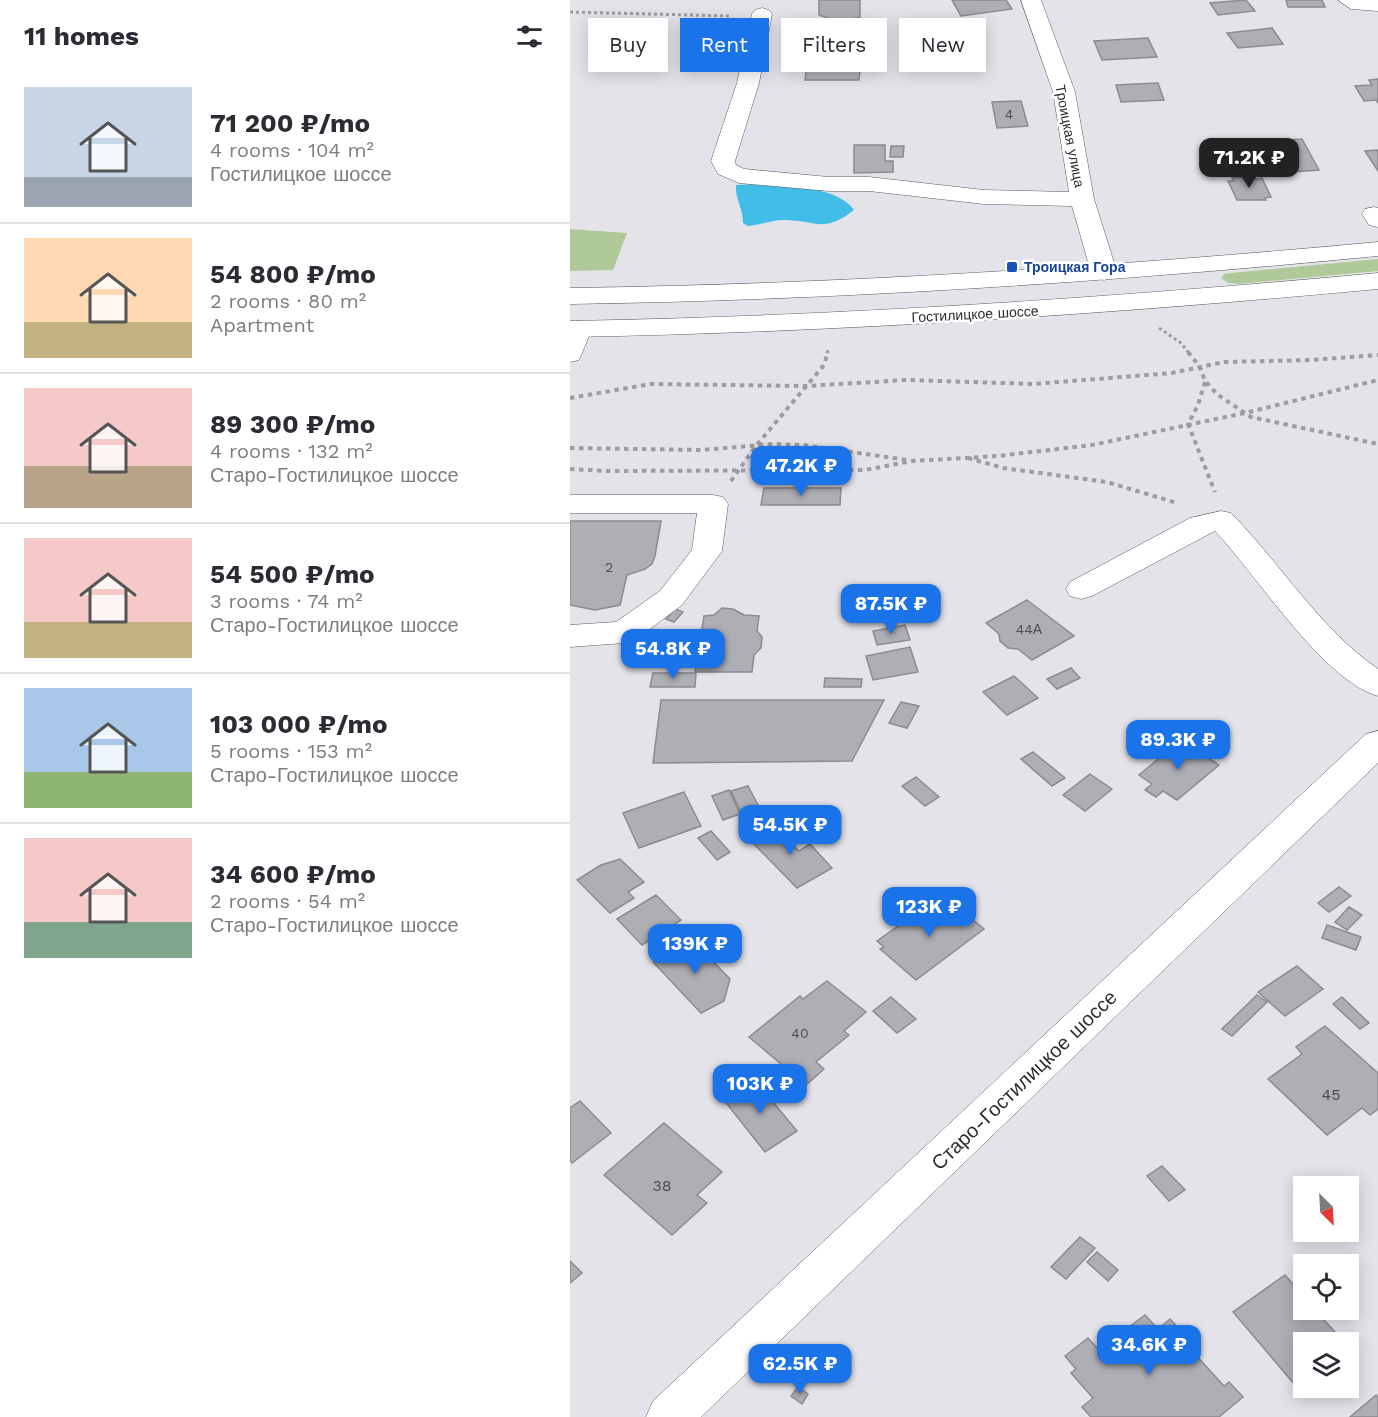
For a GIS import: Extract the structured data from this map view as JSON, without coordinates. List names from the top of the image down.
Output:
{
  "streets": {
    "main road": ["Троицкая улица", "Гостилицкое шоссе", "Старо-Гостилицкое шоссе"]
  },
  "crossings": [
    ["Троицкая улица", "Гостилицкое шоссе"]
  ],
  "places": {
    "transit": ["Троицкая Гора"]
  },
  "house_numbers": [
    "4",
    "2",
    "44А",
    "40",
    "45",
    "38"
  ],
  "north": "bottom right",
  "page": {
    "heading": "11 homes",
    "chip": [
      "Buy",
      "Rent",
      "Filters",
      "New"
    ],
    "list": [
      {
        "name": "71 200 ₽/mo",
        "note": "4 rooms · 104 m² · Гостилицкое шоссе"
      },
      {
        "name": "54 800 ₽/mo",
        "note": "2 rooms · 80 m² · Apartment"
      },
      {
        "name": "89 300 ₽/mo",
        "note": "4 rooms · 132 m² · Старо-Гостилицкое шоссе"
      },
      {
        "name": "54 500 ₽/mo",
        "note": "3 rooms · 74 m² · Старо-Гостилицкое шоссе"
      },
      {
        "name": "103 000 ₽/mo",
        "note": "5 rooms · 153 m² · Старо-Гостилицкое шоссе"
      },
      {
        "name": "34 600 ₽/mo",
        "note": "2 rooms · 54 m² · Старо-Гостилицкое шоссе"
      }
    ],
    "price": [
      "71.2K ₽",
      "47.2K ₽",
      "87.5K ₽",
      "54.8K ₽",
      "89.3K ₽",
      "54.5K ₽",
      "123K ₽",
      "139K ₽",
      "103K ₽",
      "34.6K ₽",
      "62.5K ₽"
    ]
  }
}
